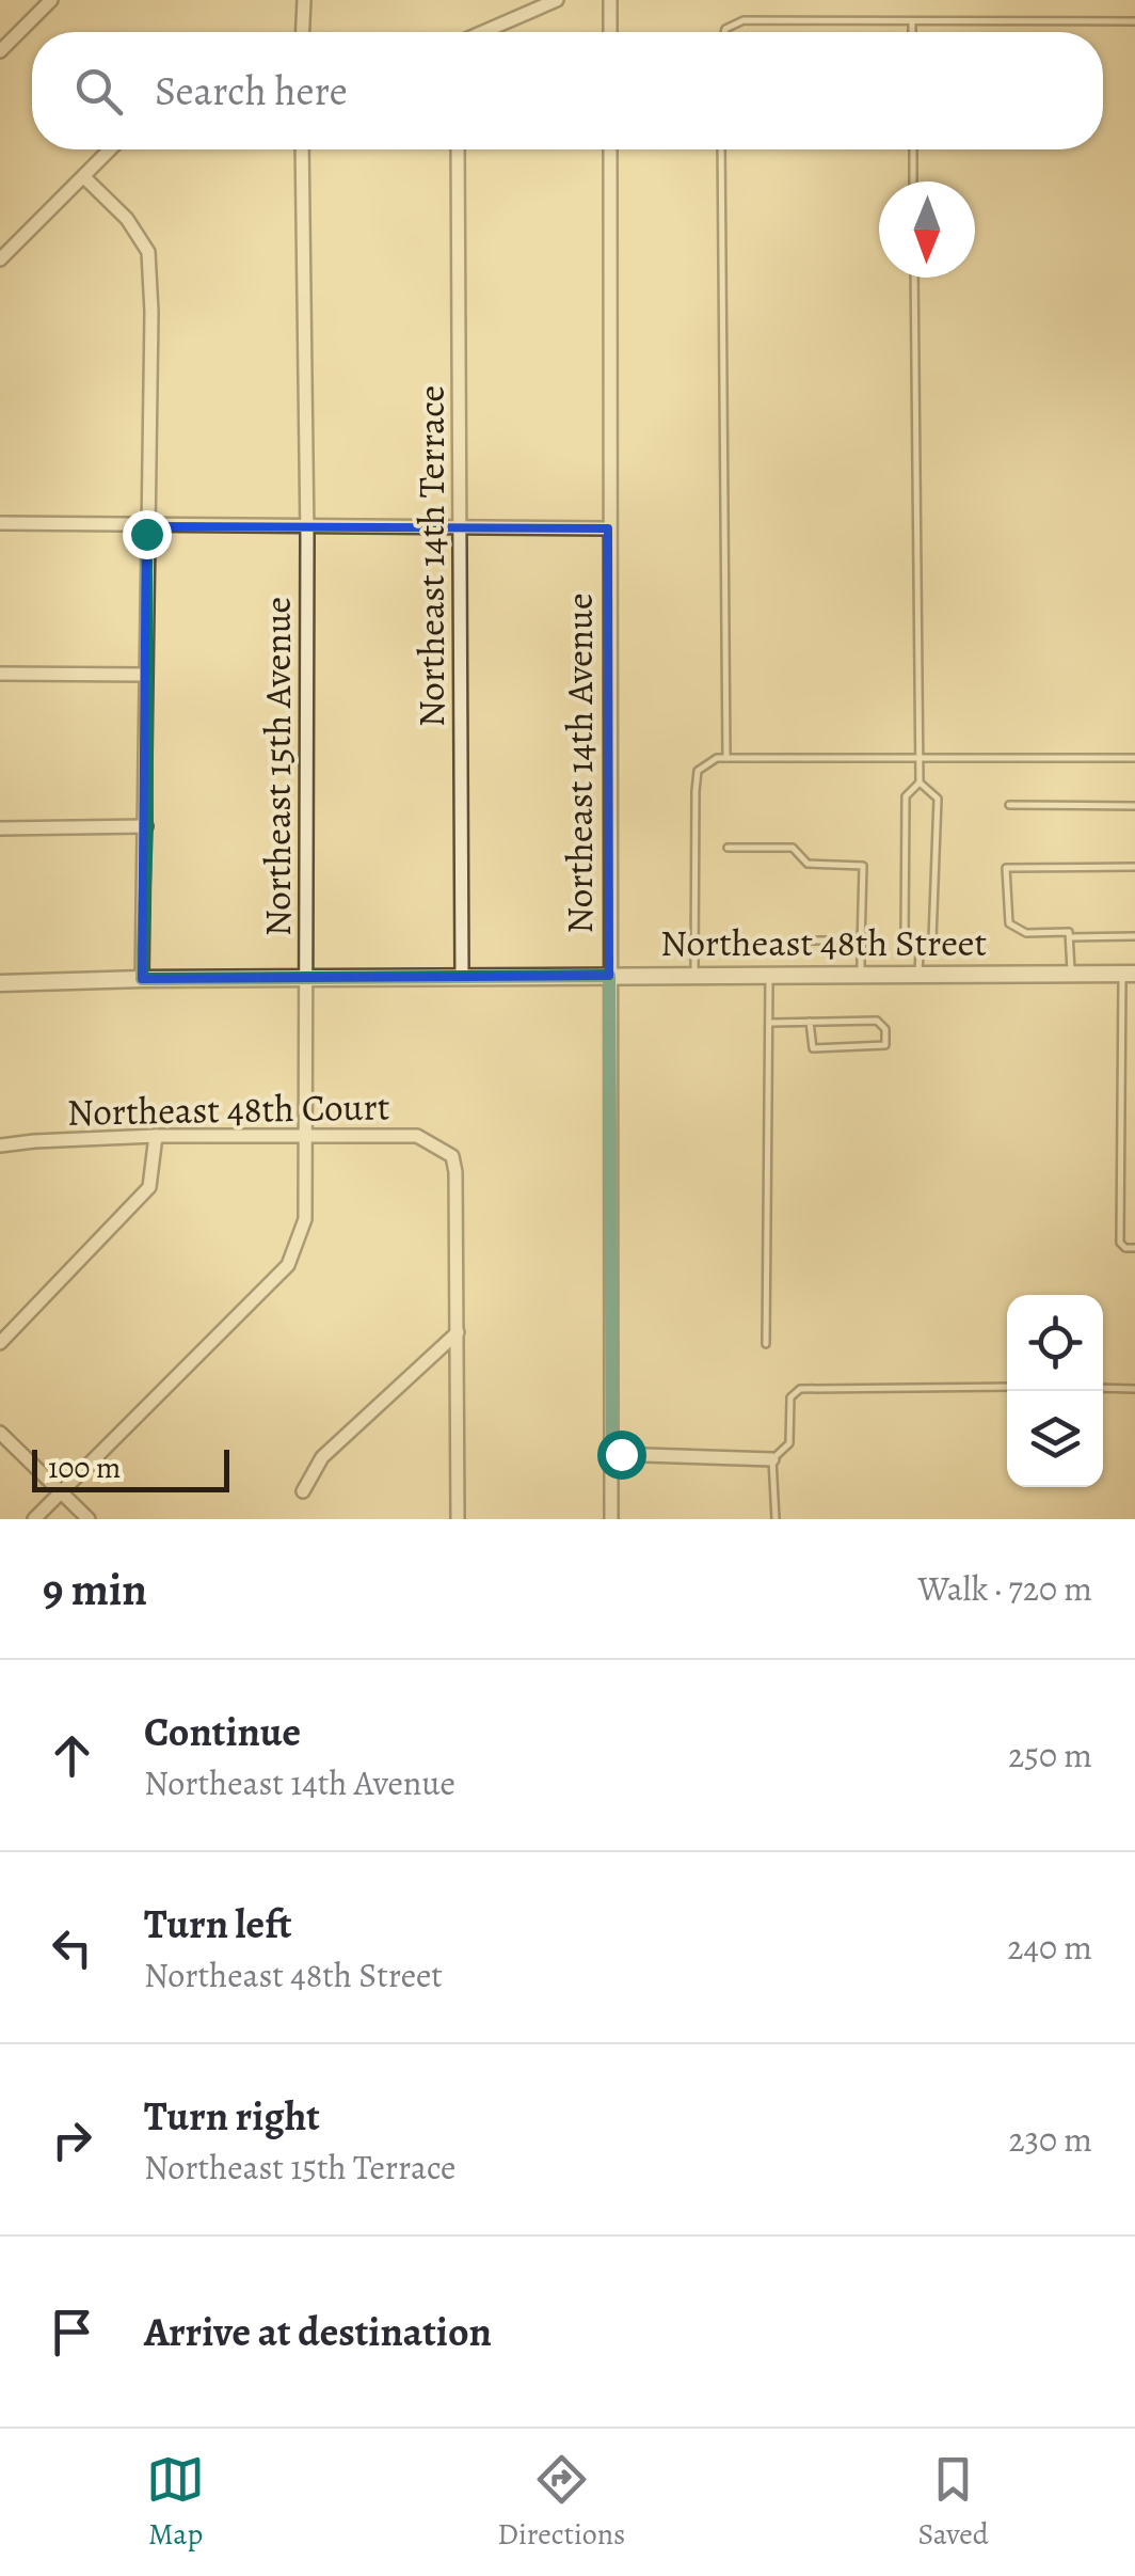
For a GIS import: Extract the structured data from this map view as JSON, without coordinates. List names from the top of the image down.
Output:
{
  "streets": {
    "street": [
      "Northeast 14th Terrace",
      "Northeast 14th Avenue",
      "Northeast 15th Avenue",
      "Northeast 48th Street",
      "Northeast 48th Court"
    ]
  },
  "crossings": [
    ["Northeast 14th Terrace", "Northeast 48th Street"],
    ["Northeast 14th Avenue", "Northeast 48th Street"],
    ["Northeast 15th Avenue", "Northeast 48th Street"],
    ["Northeast 15th Avenue", "Northeast 48th Court"]
  ],
  "scale_bar": "100 m",
  "north": "bottom",
  "page": {
    "search": "Search here",
    "scale": "100 m",
    "heading": ["9 min", "Walk · 720 m"],
    "list": [
      ["Continue", "Northeast 14th Avenue", "250 m"],
      ["Turn left", "Northeast 48th Street", "240 m"],
      ["Turn right", "Northeast 15th Terrace", "230 m"],
      "Arrive at destination"
    ],
    "nav": ["Map", "Directions", "Saved"]
  }
}
